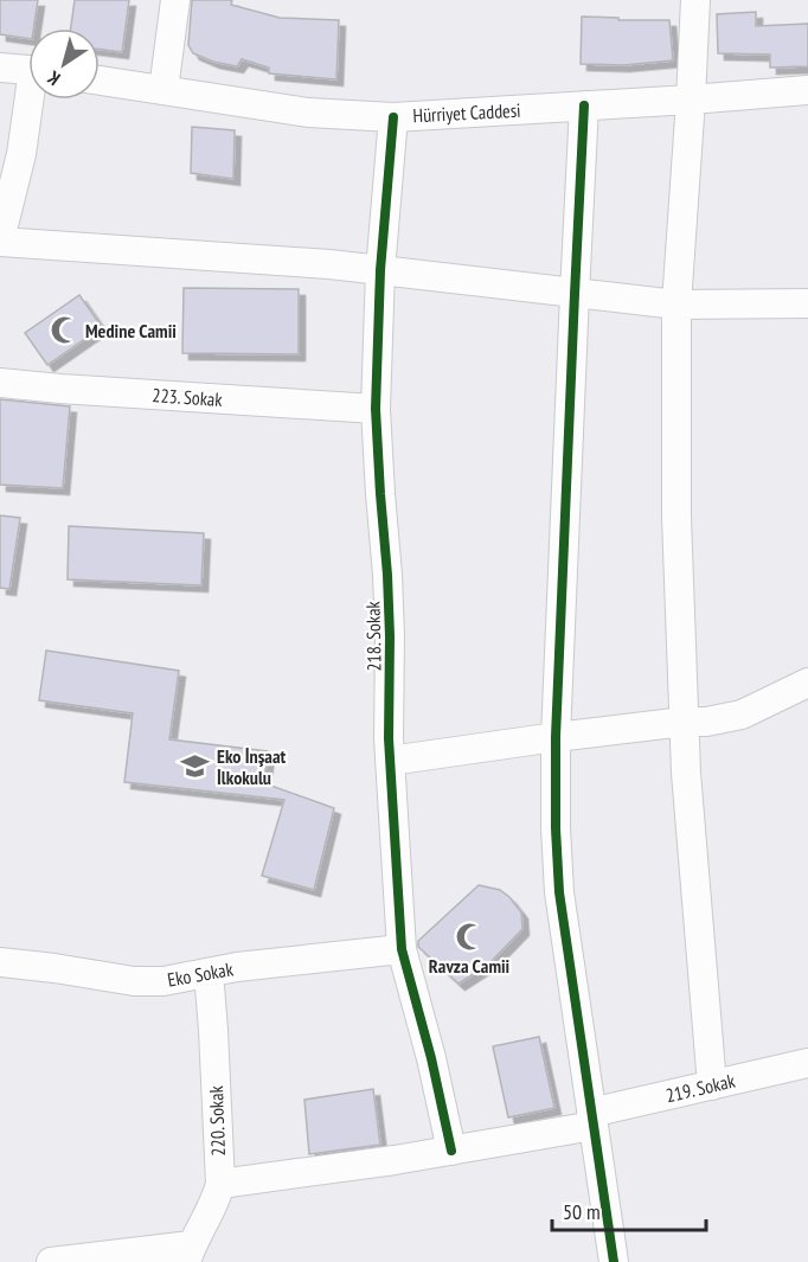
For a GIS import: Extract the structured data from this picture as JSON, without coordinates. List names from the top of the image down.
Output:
{
  "streets": {
    "street": [
      "Hürriyet Caddesi",
      "223. Sokak",
      "218. Sokak",
      "Eko Sokak",
      "219. Sokak",
      "220. Sokak"
    ]
  },
  "crossings": [
    ["Hürriyet Caddesi", "218. Sokak"],
    ["223. Sokak", "218. Sokak"],
    ["218. Sokak", "Eko Sokak"],
    ["218. Sokak", "219. Sokak"],
    ["Eko Sokak", "220. Sokak"],
    ["219. Sokak", "220. Sokak"]
  ],
  "places": {
    "mosque": ["Medine Camii", "Ravza Camii"],
    "school or university": ["Eko İnşaat İlkokulu"]
  },
  "scale_bar": "50 m",
  "north": "bottom left"
}
